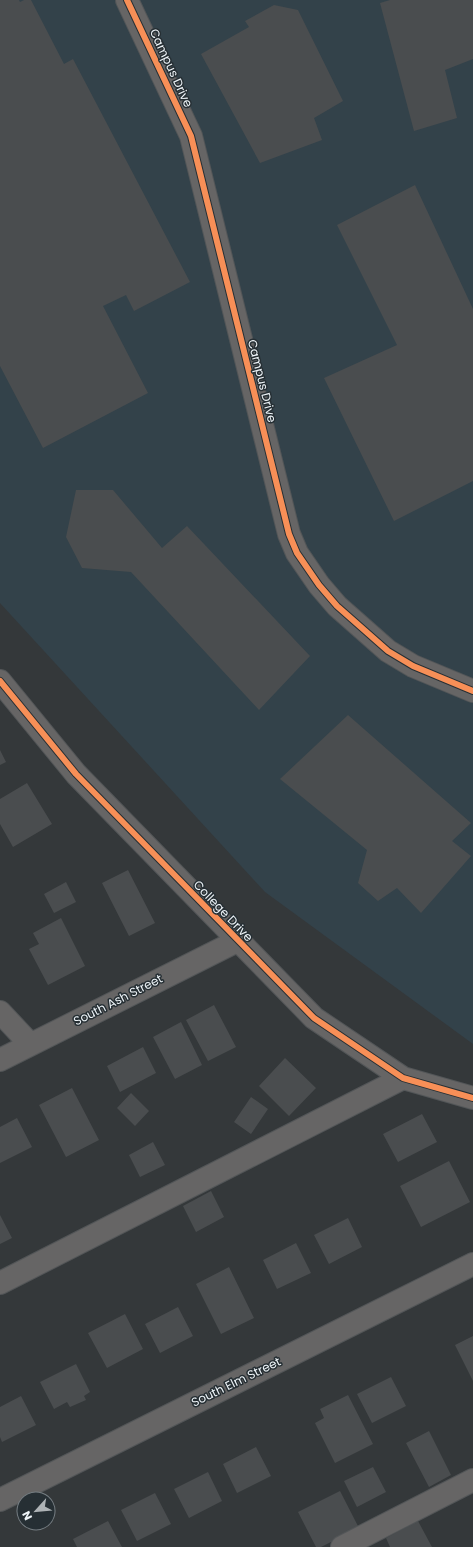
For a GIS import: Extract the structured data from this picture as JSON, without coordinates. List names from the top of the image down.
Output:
{
  "streets": {
    "street": [
      "Campus Drive",
      "College Drive",
      "South Ash Street",
      "South Elm Street"
    ]
  },
  "crossings": [
    ["College Drive", "South Ash Street"]
  ],
  "north": "bottom left"
}
